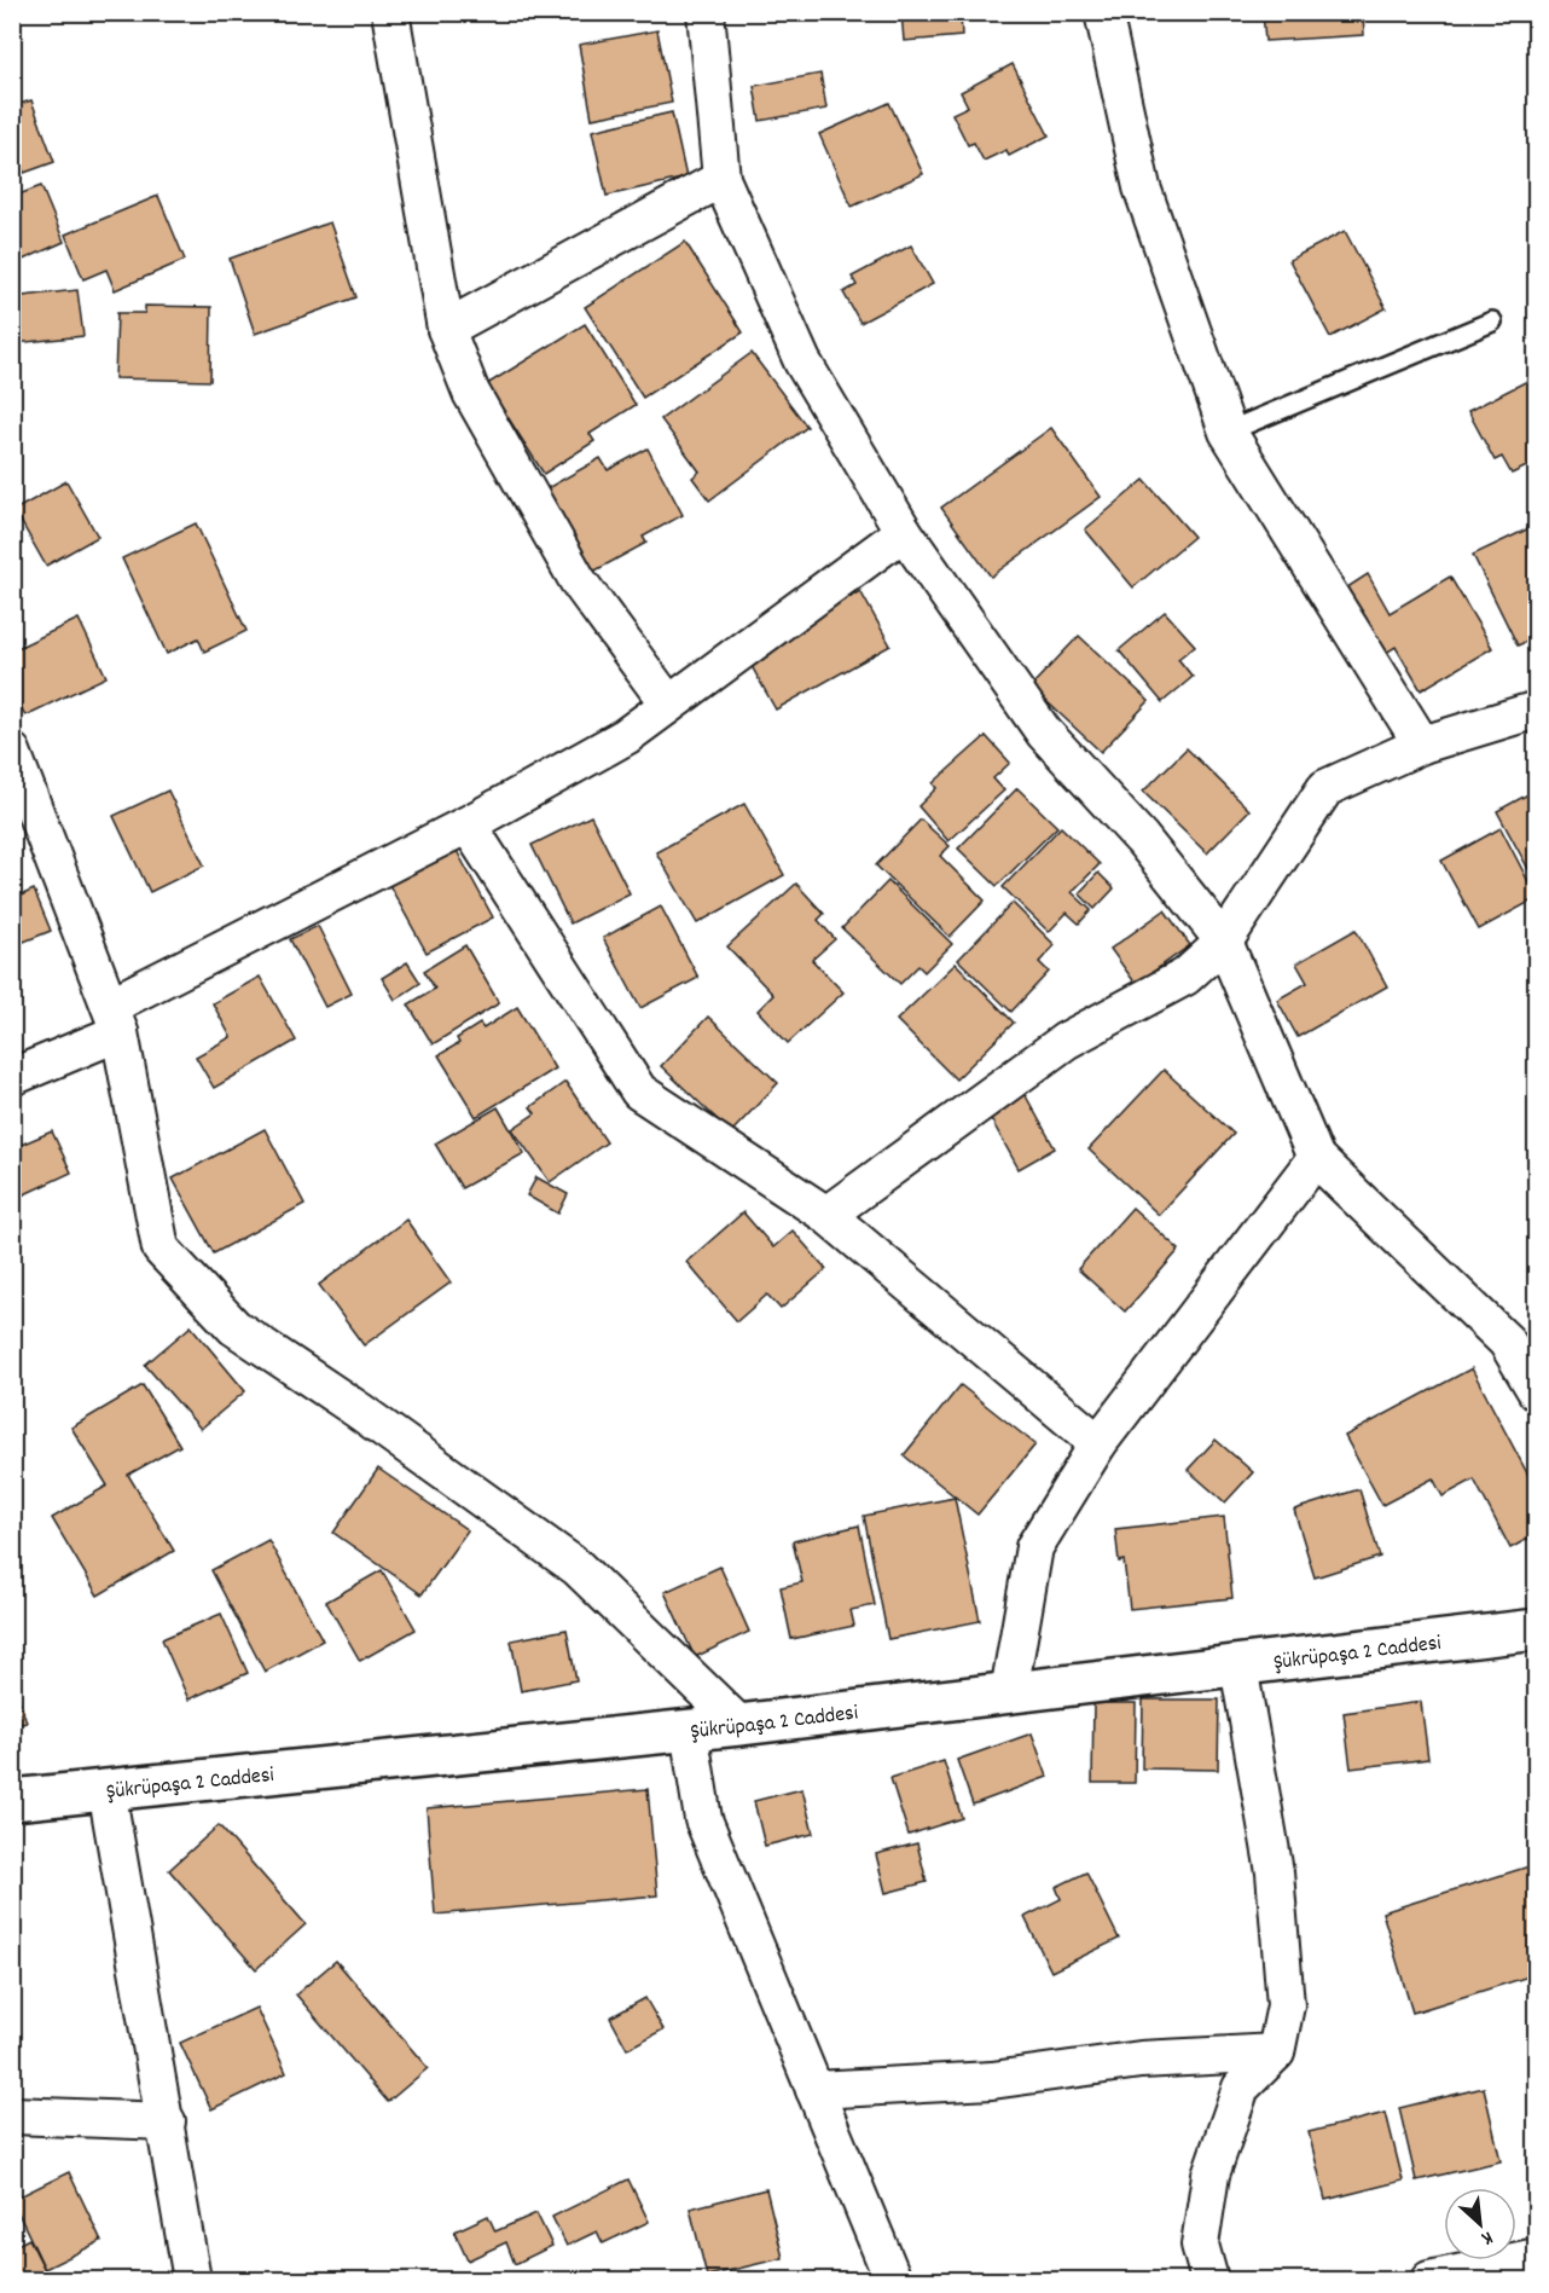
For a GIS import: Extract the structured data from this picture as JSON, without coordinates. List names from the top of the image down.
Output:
{
  "streets": {
    "main road": ["Şükrüpaşa 2 Caddesi"]
  },
  "north": "bottom right"
}
